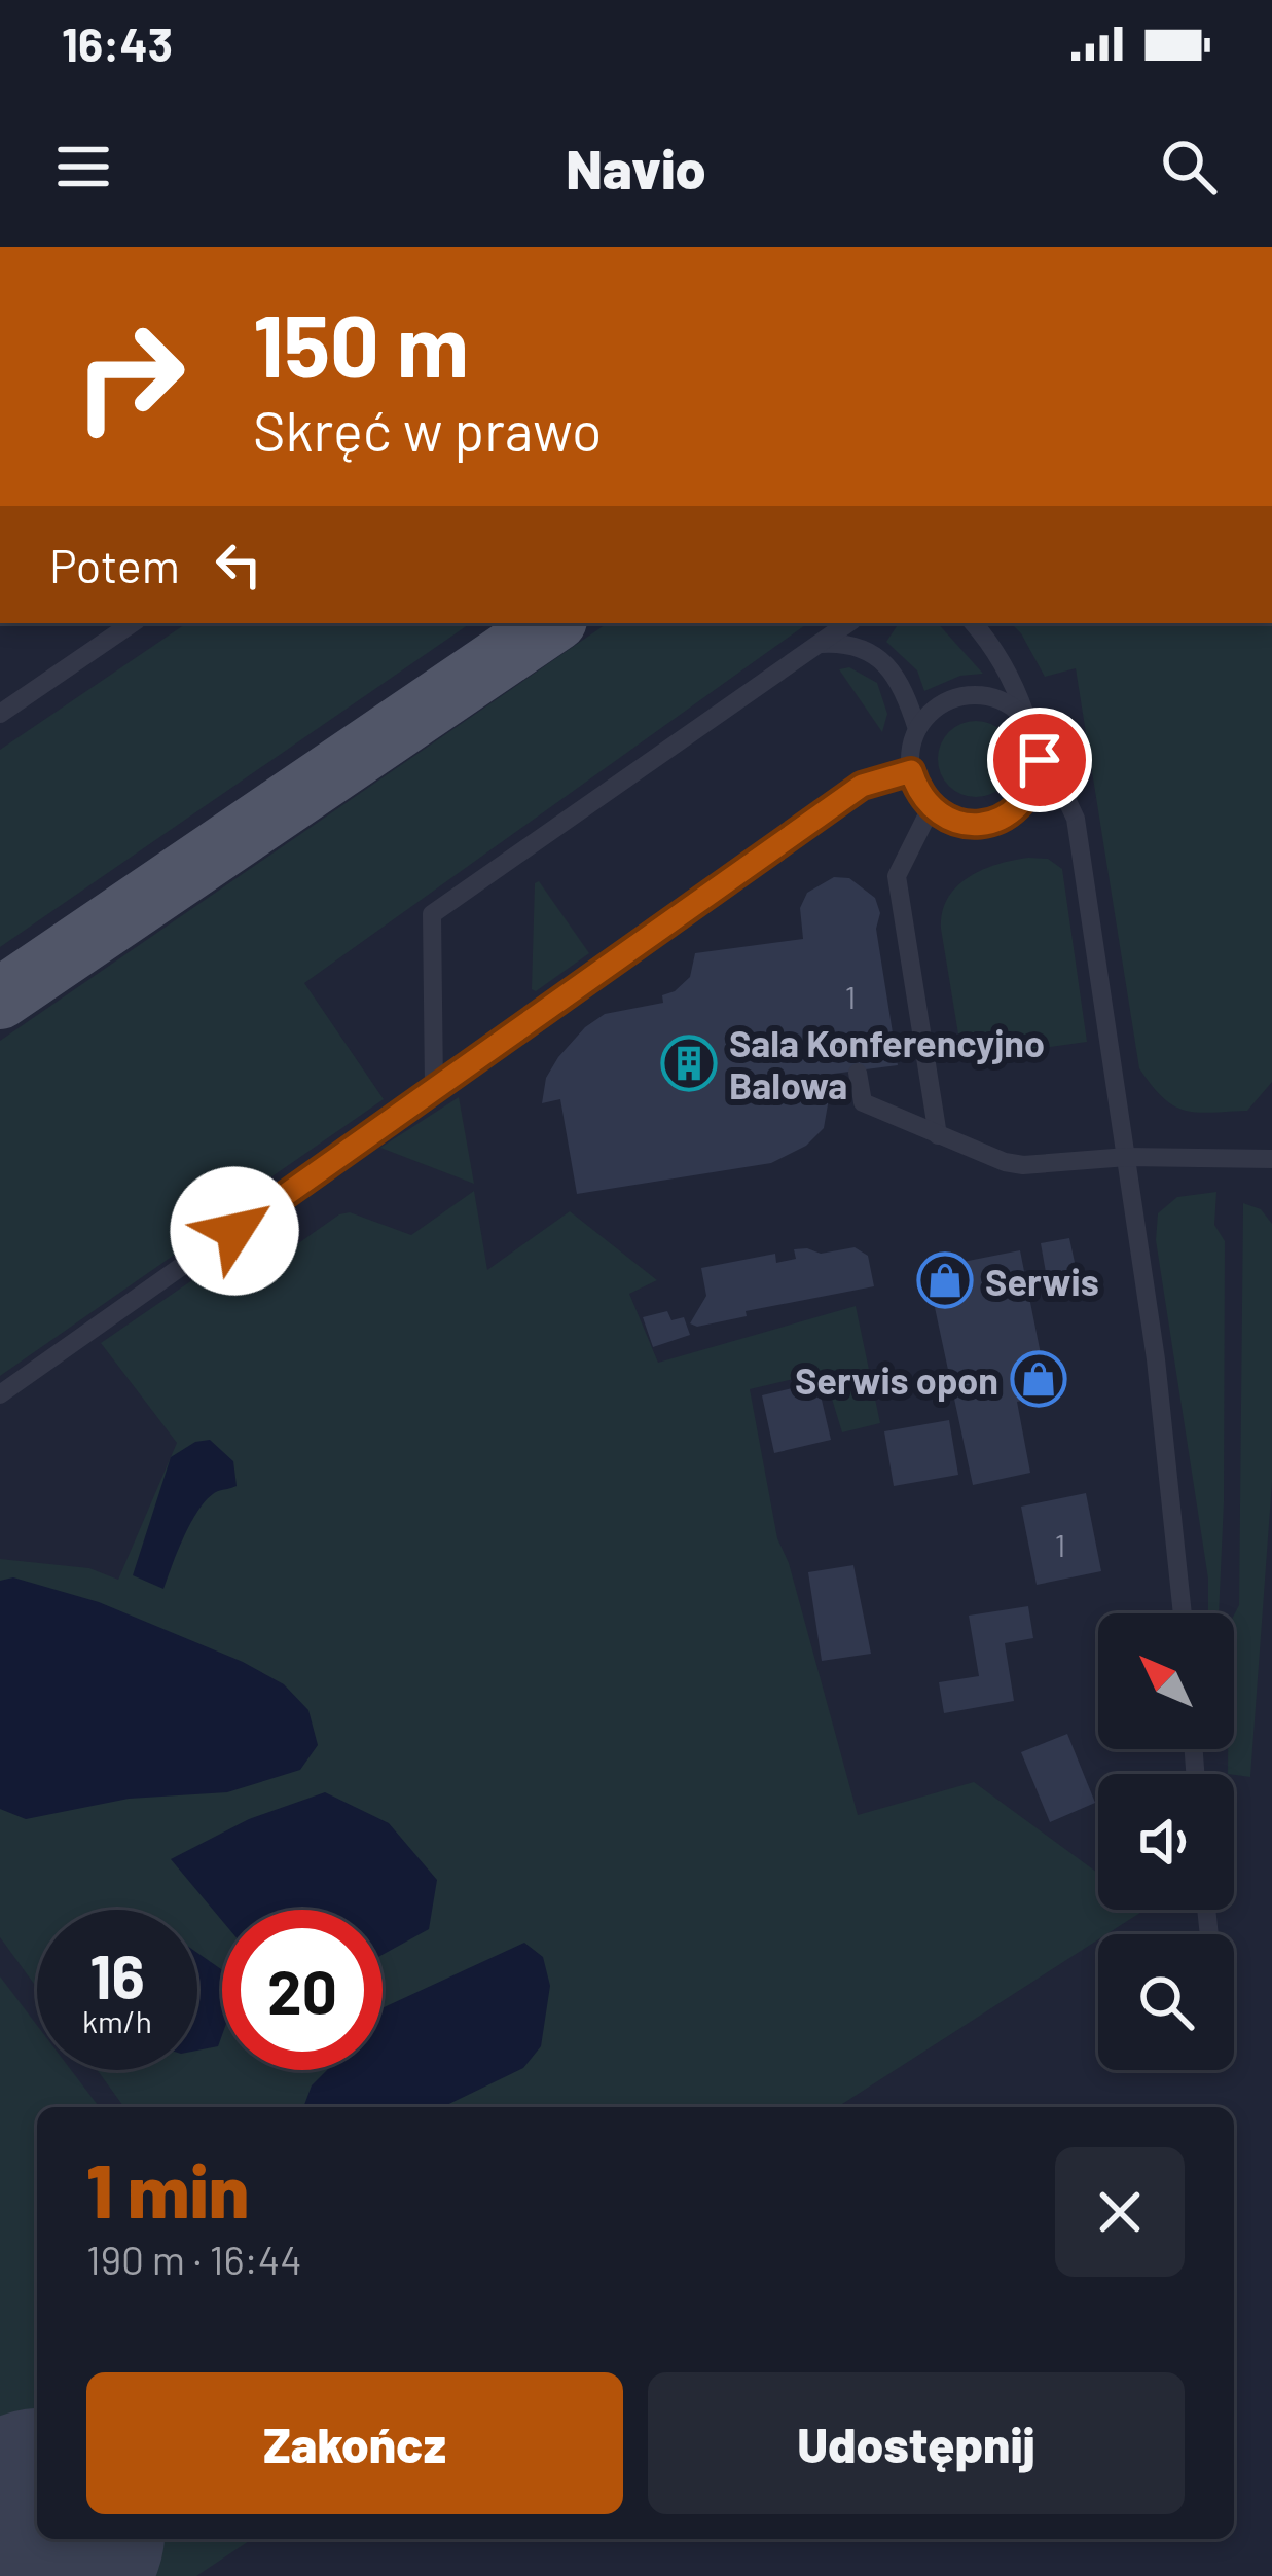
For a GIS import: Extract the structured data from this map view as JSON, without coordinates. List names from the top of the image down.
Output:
{
  "places": {
    "building": ["Sala Konferencyjno Balowa"],
    "shop": ["Serwis", "Serwis opon"]
  },
  "house_numbers": ["1", "1"],
  "north": "top left",
  "page": {
    "status": "16:43",
    "header": "Navio",
    "turn": ["150 m", "Skręć w prawo"],
    "then": "Potem",
    "speed": "16 km/h",
    "limit": "20",
    "heading": ["1 min", "190 m · 16:44"],
    "buttons": ["Zakończ", "Udostępnij"]
  }
}
